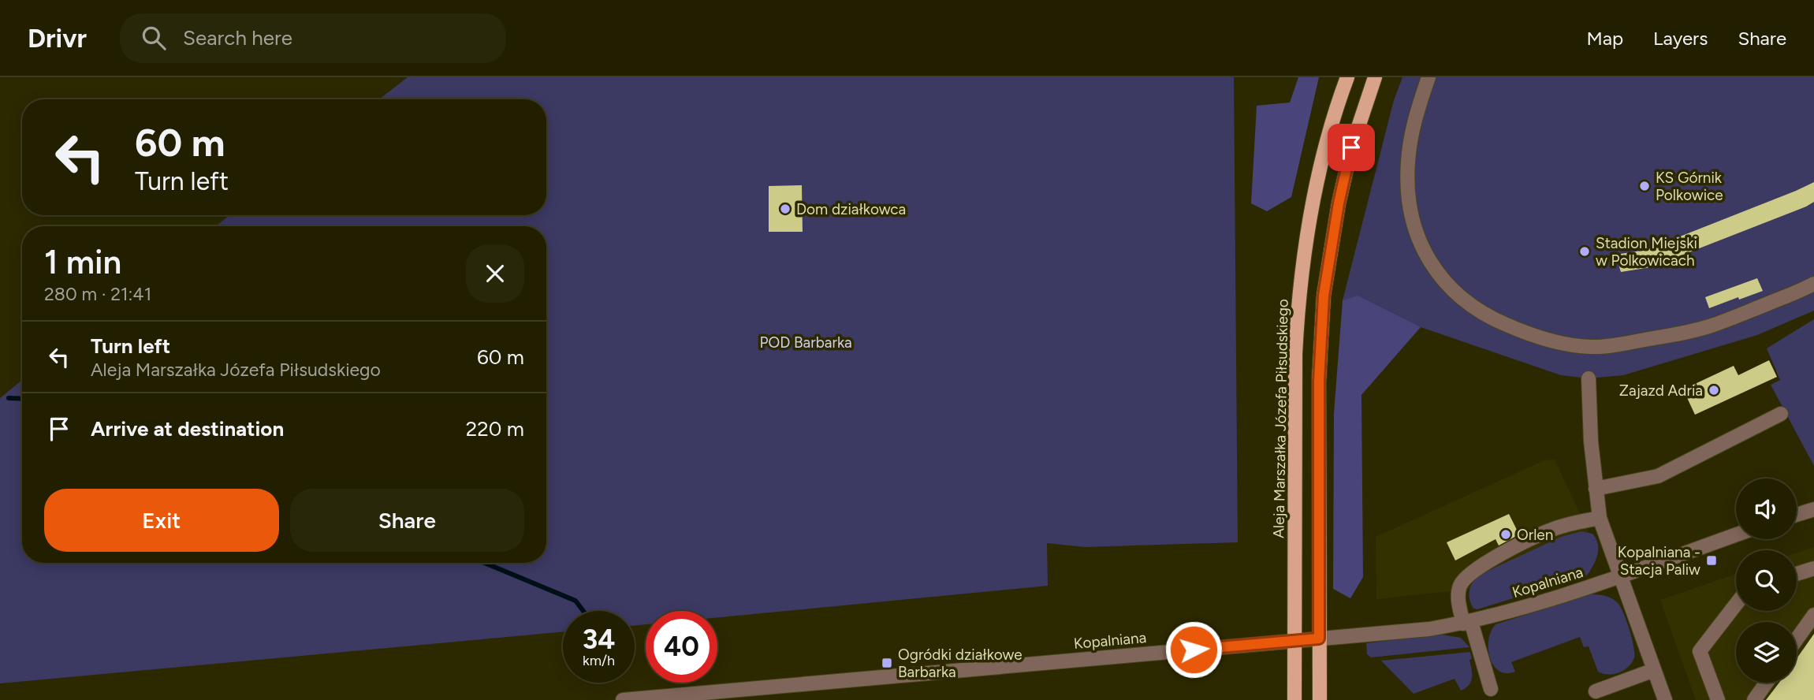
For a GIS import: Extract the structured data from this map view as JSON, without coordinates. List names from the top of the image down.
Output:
{
  "streets": {
    "main road": ["Aleja Marszałka Józefa Piłsudskiego"],
    "street": ["Kopalniana"]
  },
  "crossings": [
    ["Aleja Marszałka Józefa Piłsudskiego", "Kopalniana"]
  ],
  "parks": ["POD Barbarka"],
  "places": {
    "other": [
      "KS Górnik Polkowice",
      "Dom działkowca",
      "Stadion Miejski w Polkowicach",
      "Zajazd Adria",
      "Orlen"
    ],
    "transit": ["Kopalniana - Stacja Paliw", "Ogródki działkowe Barbarka"]
  },
  "page": {
    "header": "Drivr",
    "search": "Search here",
    "nav": ["Map", "Layers", "Share"],
    "turn": ["60 m", "Turn left"],
    "heading": ["1 min", "280 m · 21:41"],
    "list": [
      {
        "name": "Turn left",
        "note": "Aleja Marszałka Józefa Piłsudskiego",
        "value": "60 m"
      },
      {
        "name": "Arrive at destination",
        "value": "220 m"
      }
    ],
    "buttons": ["Exit", "Share"],
    "speed": "34 km/h",
    "limit": "40"
  }
}
